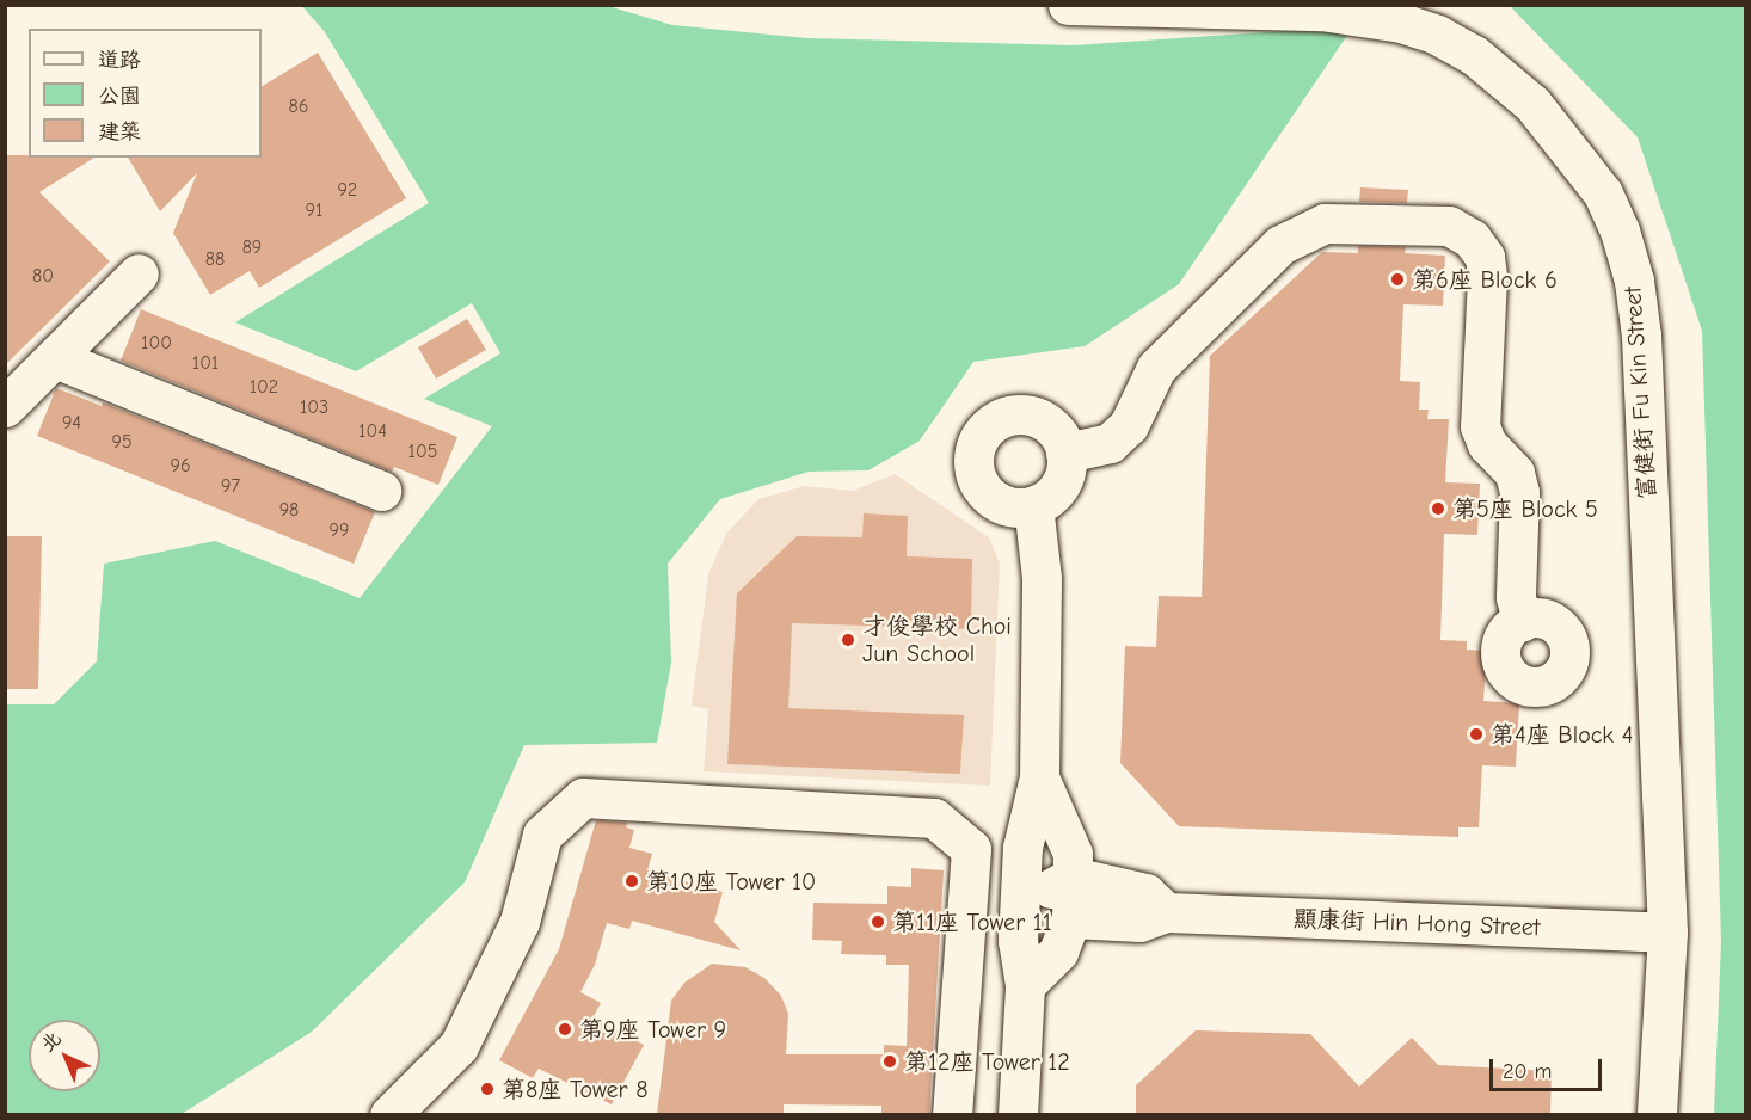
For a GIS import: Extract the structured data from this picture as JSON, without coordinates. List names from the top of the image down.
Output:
{
  "streets": {
    "street": ["富健街 Fu Kin Street", "顯康街 Hin Hong Street"]
  },
  "crossings": [
    ["富健街 Fu Kin Street", "顯康街 Hin Hong Street"]
  ],
  "places": [
    "第6座 Block 6",
    "第5座 Block 5",
    "才俊學校 Choi Jun School",
    "第4座 Block 4",
    "第10座 Tower 10",
    "第11座 Tower 11",
    "第9座 Tower 9",
    "第12座 Tower 12",
    "第8座 Tower 8"
  ],
  "house_numbers": [
    "86",
    "92",
    "91",
    "89",
    "88",
    "80",
    "100",
    "101",
    "102",
    "103",
    "94",
    "104",
    "95",
    "105",
    "96",
    "97",
    "98",
    "99"
  ],
  "legend": ["道路", "公園", "建築"],
  "scale_bar": "20 m",
  "north": "top left"
}
